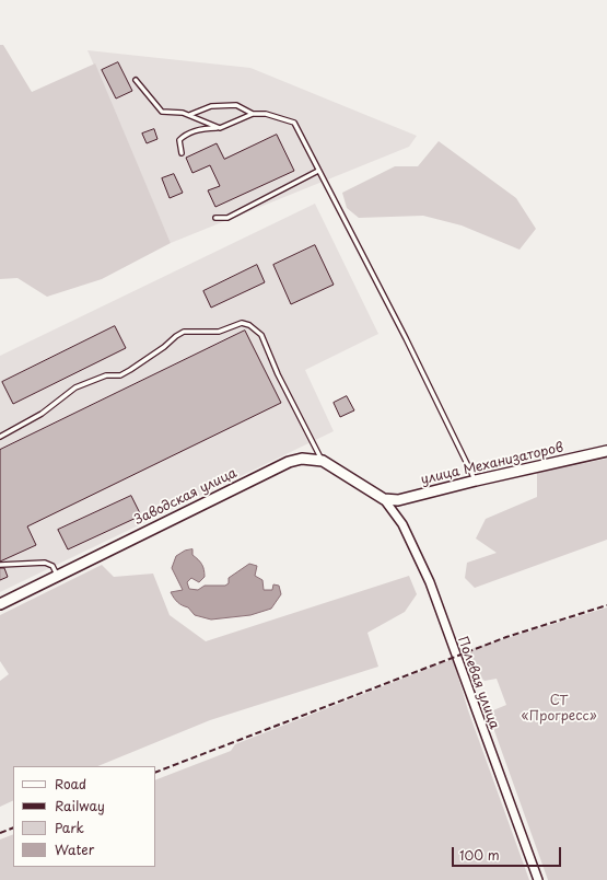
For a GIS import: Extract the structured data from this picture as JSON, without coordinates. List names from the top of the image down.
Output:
{
  "streets": {
    "street": ["улица Механизаторов", "Заводская улица", "Полевая улица"]
  },
  "crossings": [
    ["улица Механизаторов", "Заводская улица"],
    ["улица Механизаторов", "Полевая улица"],
    ["Заводская улица", "Полевая улица"]
  ],
  "parks": ["СТ «Прогресс»"],
  "legend": [
    "Road",
    "Railway",
    "Park",
    "Water"
  ],
  "scale_bar": "100 m"
}
